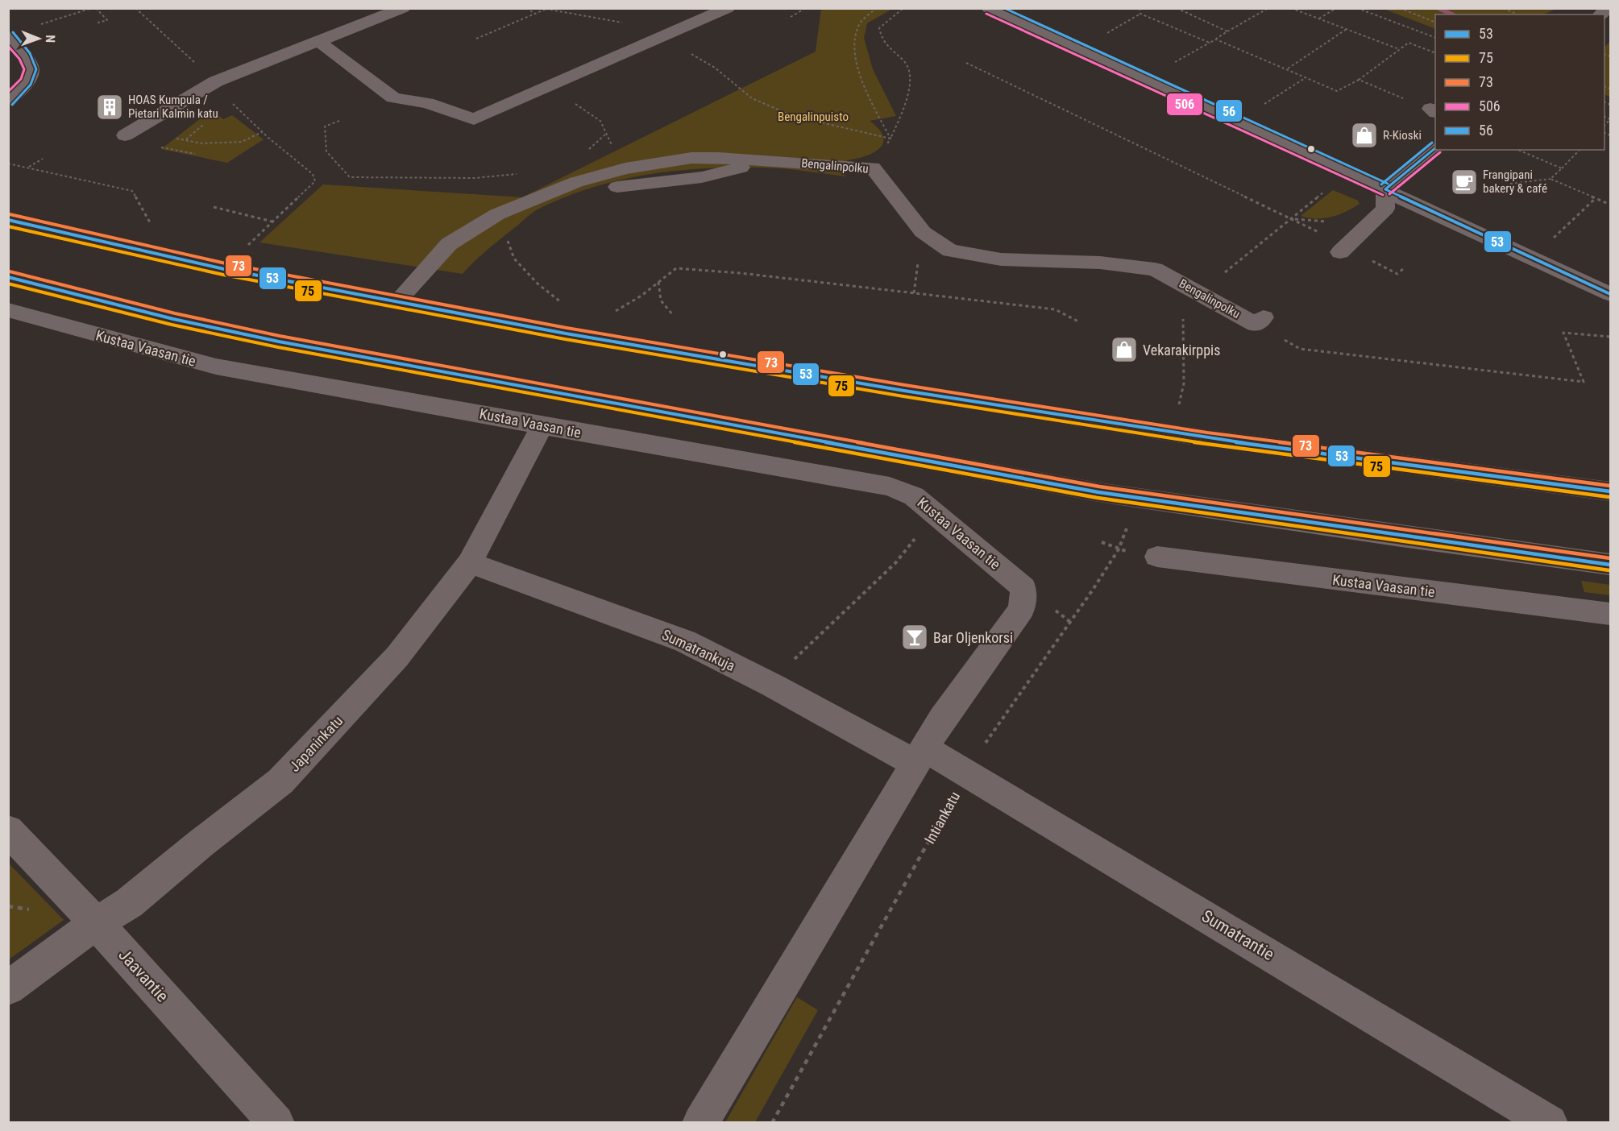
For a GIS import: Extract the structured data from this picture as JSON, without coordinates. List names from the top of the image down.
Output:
{
  "streets": {
    "street": [
      "Bengalinpolku",
      "Kustaa Vaasan tie",
      "Sumatrankuja",
      "Japaninkatu",
      "Sumatrantie",
      "Jaavantie"
    ],
    "path": ["Intiankatu"]
  },
  "crossings": [
    ["Kustaa Vaasan tie", "Sumatrankuja"],
    ["Kustaa Vaasan tie", "Japaninkatu"],
    ["Kustaa Vaasan tie", "Sumatrantie"],
    ["Sumatrankuja", "Japaninkatu"],
    ["Sumatrankuja", "Sumatrantie"],
    ["Japaninkatu", "Jaavantie"],
    ["Intiankatu", "Sumatrantie"]
  ],
  "parks": ["Bengalinpuisto"],
  "places": {
    "building": ["HOAS Kumpula / Pietari Kalmin katu"],
    "shop": ["R-Kioski", "Vekarakirppis"],
    "cafe": ["Frangipani bakery & café"],
    "bar": ["Bar Oljenkorsi"]
  },
  "lines": [
    "transit line 56",
    "transit line 506",
    "transit line 53",
    "transit line 73",
    "transit line 75"
  ],
  "legend": [
    "53",
    "75",
    "73",
    "506",
    "56"
  ],
  "north": "right"
}
